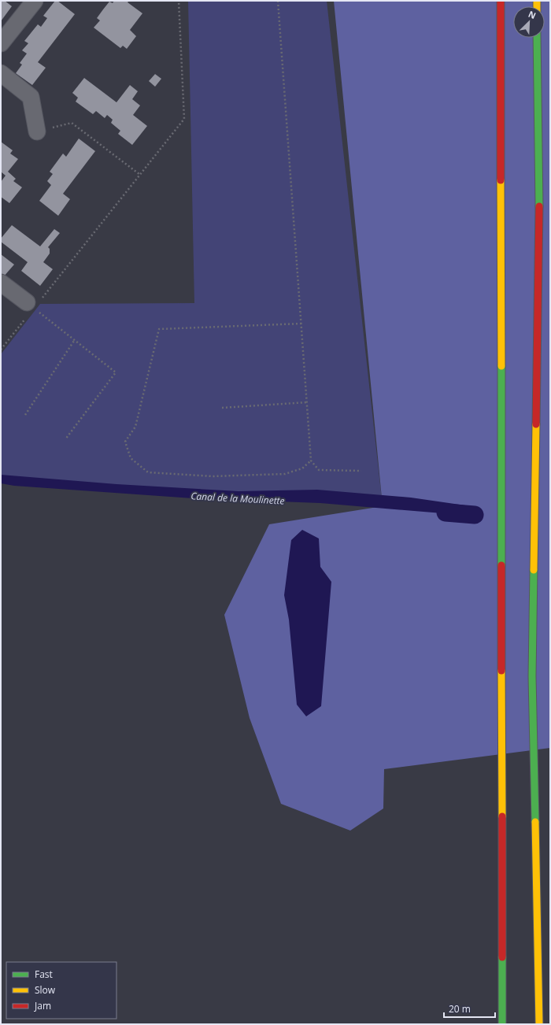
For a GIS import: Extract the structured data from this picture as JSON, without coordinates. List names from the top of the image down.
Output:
{
  "water": ["Canal de la Moulinette"],
  "legend": ["Fast", "Slow", "Jam"],
  "scale_bar": "20 m",
  "north": "top right"
}
